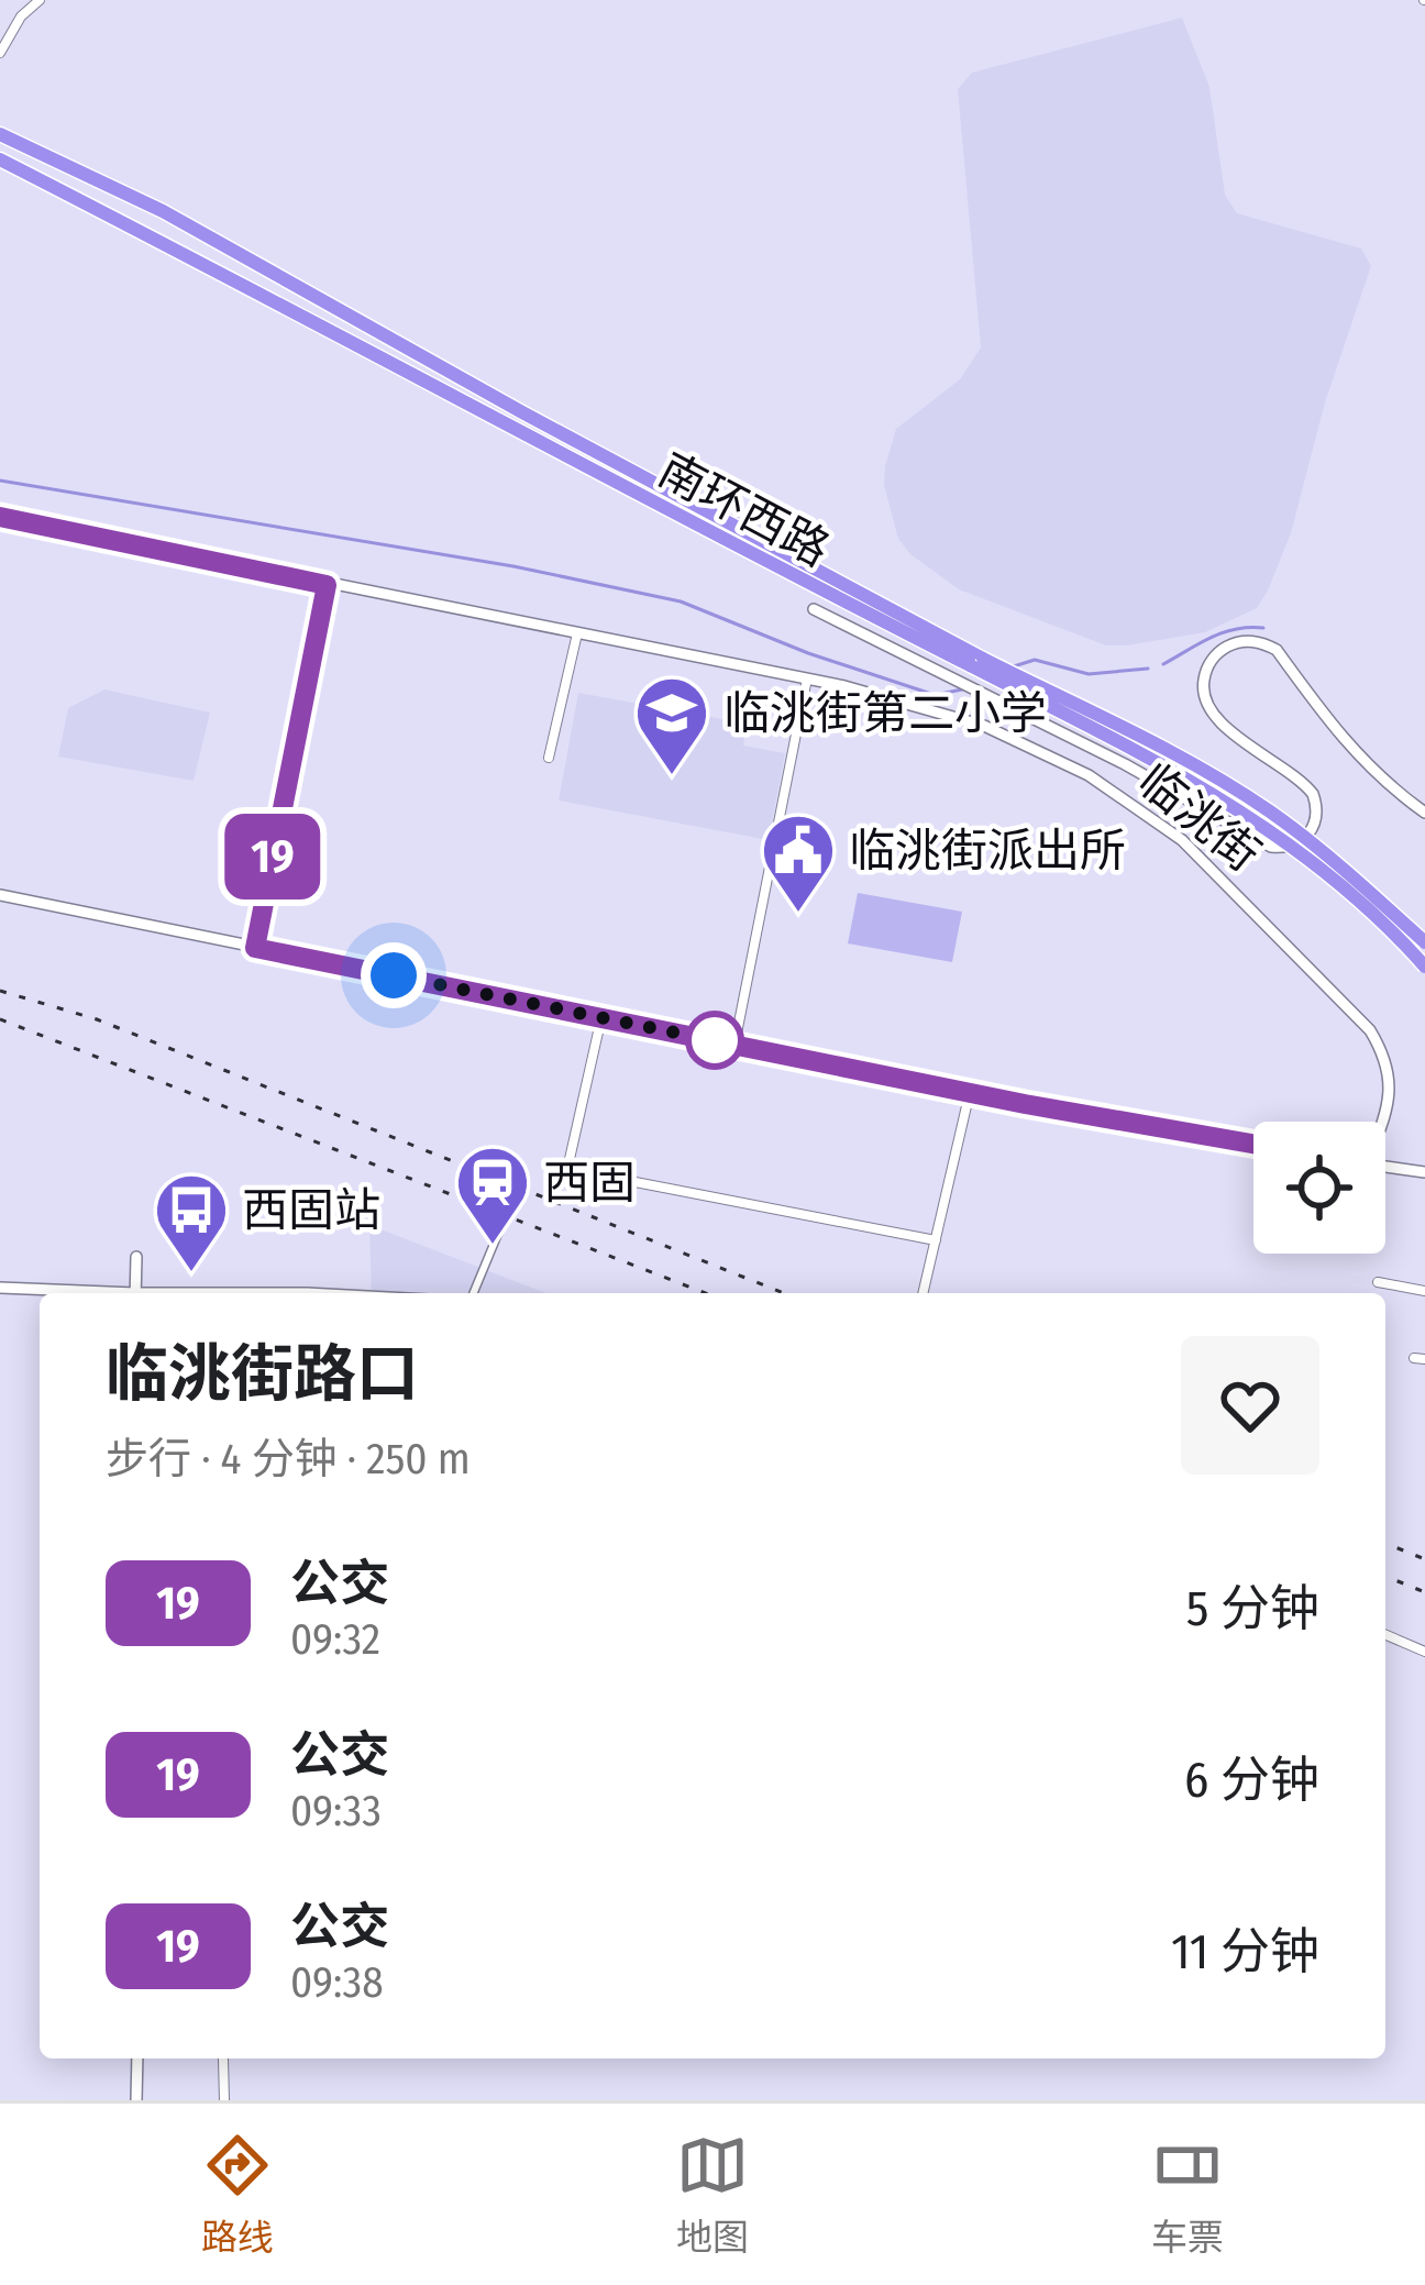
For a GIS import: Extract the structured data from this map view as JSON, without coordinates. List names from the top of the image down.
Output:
{
  "streets": {
    "highway": ["南环西路"],
    "street": ["临洮街"]
  },
  "places": {
    "school or university": ["临洮街第二小学"],
    "public building": ["临洮街派出所"],
    "station": ["西固"],
    "bus stop": ["西固站"]
  },
  "lines": ["bus line 19"],
  "page": {
    "on_map": "19",
    "heading": ["临洮街路口", "步行 · 4 分钟 · 250 m"],
    "list": [
      {
        "mark": "19",
        "name": "公交",
        "note": "09:32",
        "value": "5 分钟"
      },
      {
        "mark": "19",
        "name": "公交",
        "note": "09:33",
        "value": "6 分钟"
      },
      {
        "mark": "19",
        "name": "公交",
        "note": "09:38",
        "value": "11 分钟"
      }
    ],
    "tabs": ["路线", "地图", "车票"]
  }
}
